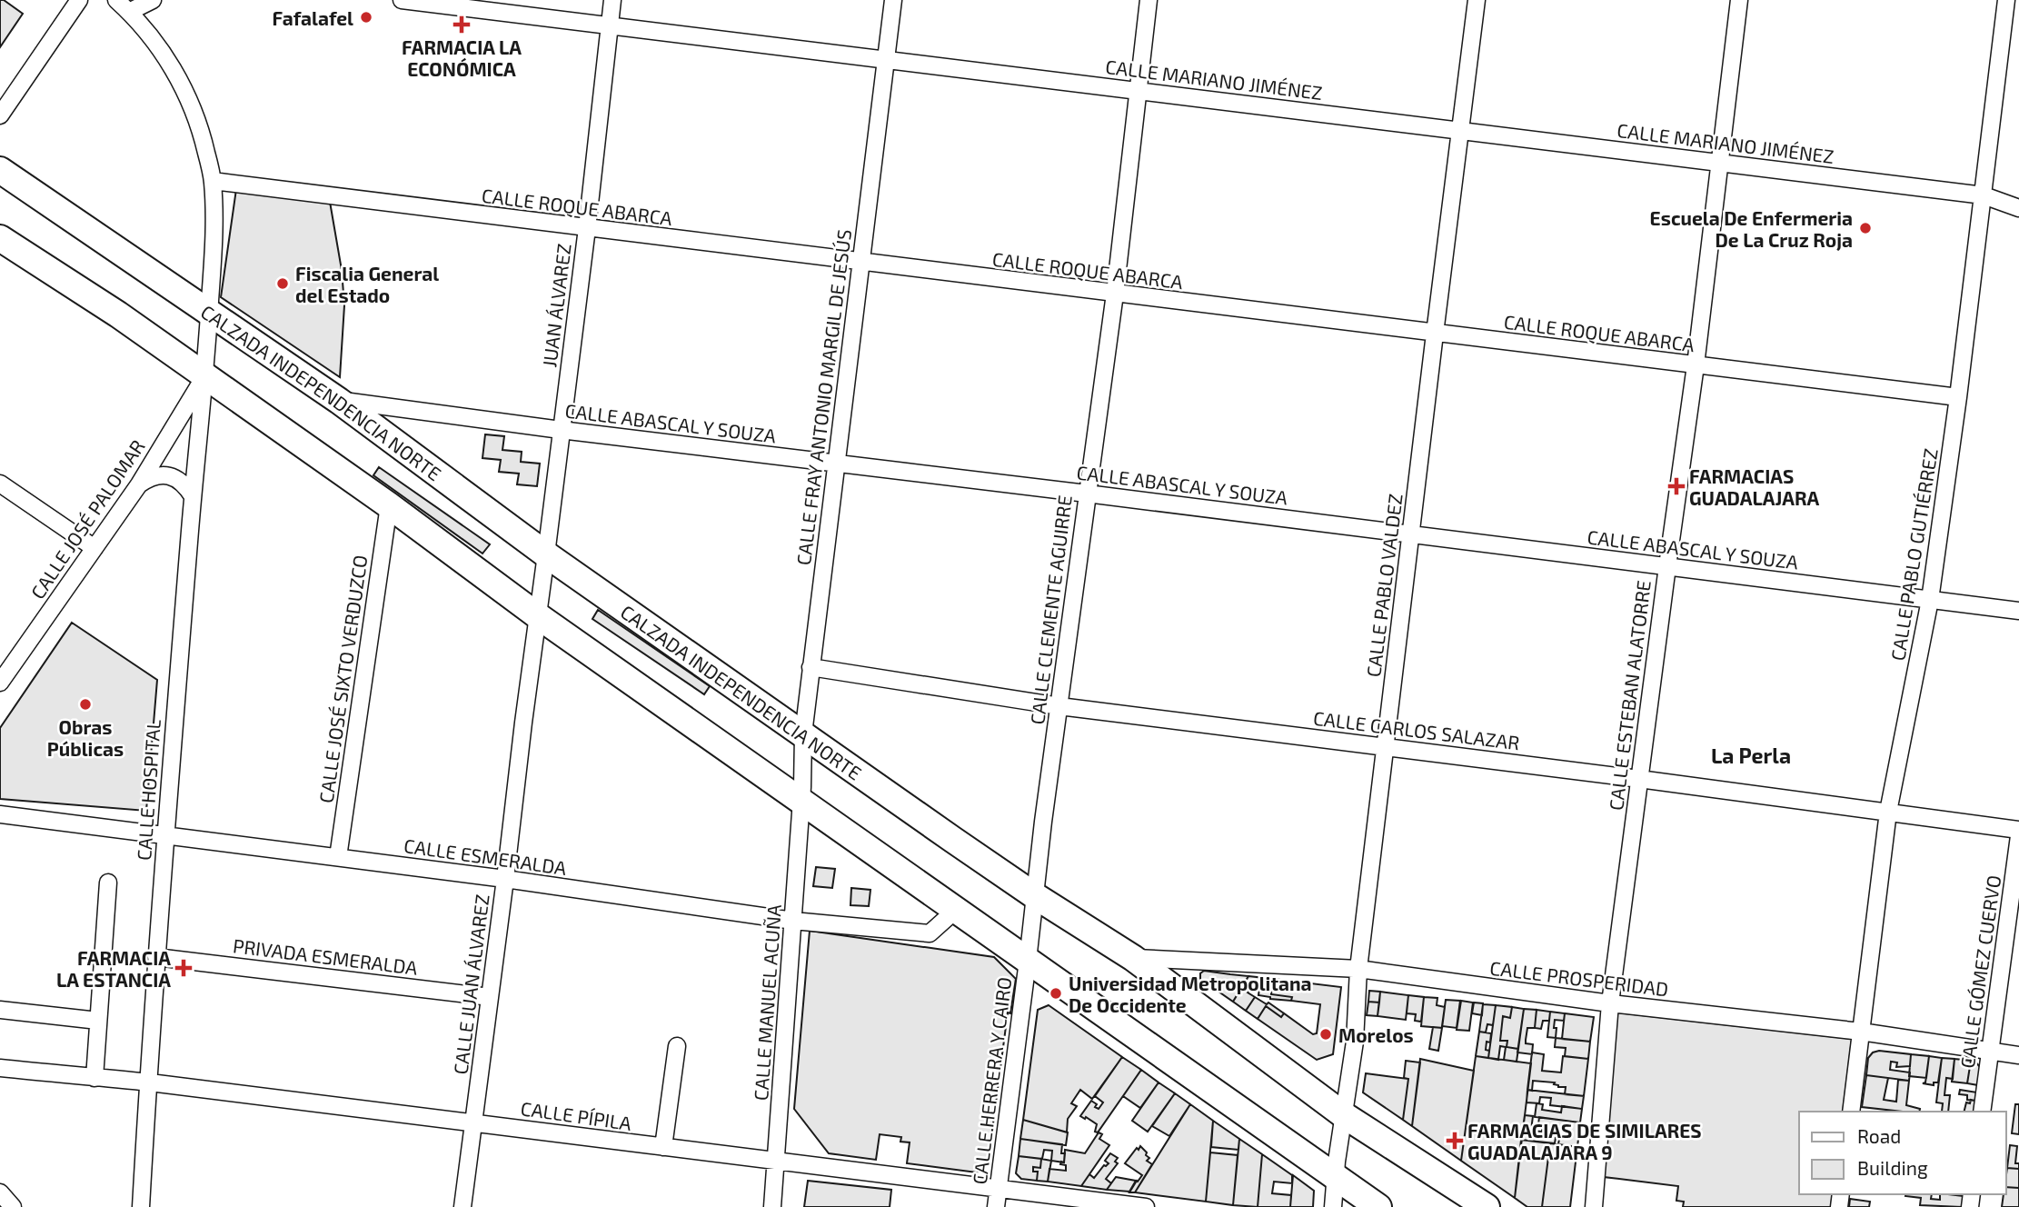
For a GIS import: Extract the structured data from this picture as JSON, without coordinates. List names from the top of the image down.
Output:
{
  "streets": {
    "main road": ["CALZADA INDEPENDENCIA NORTE"],
    "street": [
      "CALLE MARIANO JIMÉNEZ",
      "CALLE ROQUE ABARCA",
      "JUAN ÁLVAREZ",
      "CALLE FRAY ANTONIO MARGIL DE JESÚS",
      "CALLE ABASCAL Y SOUZA",
      "CALLE JOSÉ PALOMAR",
      "CALLE PABLO GUTIÉRREZ",
      "CALLE PABLO VALDEZ",
      "CALLE CLEMENTE AGUIRRE",
      "CALLE JOSÉ SIXTO VERDUZCO",
      "CALLE ESTEBAN ALATORRE",
      "CALLE CARLOS SALAZAR",
      "CALLE HOSPITAL",
      "CALLE ESMERALDA",
      "PRIVADA ESMERALDA",
      "CALLE GÓMEZ CUERVO",
      "CALLE PROSPERIDAD",
      "CALLE JUAN ÁLVAREZ",
      "CALLE MANUEL ACUÑA",
      "CALLE HERRERA Y CAIRO",
      "CALLE PÍPILA"
    ]
  },
  "crossings": [
    ["CALLE MARIANO JIMÉNEZ", "JUAN ÁLVAREZ"],
    ["CALLE MARIANO JIMÉNEZ", "CALLE FRAY ANTONIO MARGIL DE JESÚS"],
    ["CALLE MARIANO JIMÉNEZ", "CALLE PABLO GUTIÉRREZ"],
    ["CALLE MARIANO JIMÉNEZ", "CALLE PABLO VALDEZ"],
    ["CALLE MARIANO JIMÉNEZ", "CALLE CLEMENTE AGUIRRE"],
    ["CALLE MARIANO JIMÉNEZ", "CALLE ESTEBAN ALATORRE"],
    ["CALLE ROQUE ABARCA", "JUAN ÁLVAREZ"],
    ["CALLE ROQUE ABARCA", "CALLE FRAY ANTONIO MARGIL DE JESÚS"],
    ["CALLE ROQUE ABARCA", "CALLE PABLO GUTIÉRREZ"],
    ["CALLE ROQUE ABARCA", "CALLE PABLO VALDEZ"],
    ["CALLE ROQUE ABARCA", "CALLE CLEMENTE AGUIRRE"],
    ["CALLE ROQUE ABARCA", "CALLE ESTEBAN ALATORRE"],
    ["CALLE ROQUE ABARCA", "CALLE HOSPITAL"],
    ["JUAN ÁLVAREZ", "CALZADA INDEPENDENCIA NORTE"],
    ["JUAN ÁLVAREZ", "CALLE ABASCAL Y SOUZA"],
    ["JUAN ÁLVAREZ", "CALLE JUAN ÁLVAREZ"],
    ["CALZADA INDEPENDENCIA NORTE", "CALLE FRAY ANTONIO MARGIL DE JESÚS"],
    ["CALZADA INDEPENDENCIA NORTE", "CALLE ABASCAL Y SOUZA"],
    ["CALZADA INDEPENDENCIA NORTE", "CALLE PABLO VALDEZ"],
    ["CALZADA INDEPENDENCIA NORTE", "CALLE CLEMENTE AGUIRRE"],
    ["CALZADA INDEPENDENCIA NORTE", "CALLE HOSPITAL"],
    ["CALZADA INDEPENDENCIA NORTE", "CALLE PROSPERIDAD"],
    ["CALLE FRAY ANTONIO MARGIL DE JESÚS", "CALLE ABASCAL Y SOUZA"],
    ["CALLE FRAY ANTONIO MARGIL DE JESÚS", "CALLE CARLOS SALAZAR"],
    ["CALLE FRAY ANTONIO MARGIL DE JESÚS", "CALLE MANUEL ACUÑA"],
    ["CALLE ABASCAL Y SOUZA", "CALLE PABLO GUTIÉRREZ"],
    ["CALLE ABASCAL Y SOUZA", "CALLE PABLO VALDEZ"],
    ["CALLE ABASCAL Y SOUZA", "CALLE CLEMENTE AGUIRRE"],
    ["CALLE ABASCAL Y SOUZA", "CALLE ESTEBAN ALATORRE"],
    ["CALLE JOSÉ PALOMAR", "CALLE HOSPITAL"],
    ["CALLE PABLO GUTIÉRREZ", "CALLE CARLOS SALAZAR"],
    ["CALLE PABLO GUTIÉRREZ", "CALLE PROSPERIDAD"],
    ["CALLE PABLO VALDEZ", "CALLE CARLOS SALAZAR"],
    ["CALLE PABLO VALDEZ", "CALLE PROSPERIDAD"],
    ["CALLE CLEMENTE AGUIRRE", "CALLE CARLOS SALAZAR"],
    ["CALLE CLEMENTE AGUIRRE", "CALLE HERRERA Y CAIRO"],
    ["CALLE JOSÉ SIXTO VERDUZCO", "CALLE ESMERALDA"],
    ["CALLE ESTEBAN ALATORRE", "CALLE CARLOS SALAZAR"],
    ["CALLE ESTEBAN ALATORRE", "CALLE PROSPERIDAD"],
    ["CALLE HOSPITAL", "CALLE ESMERALDA"],
    ["CALLE HOSPITAL", "PRIVADA ESMERALDA"],
    ["CALLE HOSPITAL", "CALLE PÍPILA"],
    ["CALLE ESMERALDA", "CALLE JUAN ÁLVAREZ"],
    ["CALLE ESMERALDA", "CALLE MANUEL ACUÑA"],
    ["PRIVADA ESMERALDA", "CALLE JUAN ÁLVAREZ"],
    ["CALLE GÓMEZ CUERVO", "CALLE PROSPERIDAD"],
    ["CALLE JUAN ÁLVAREZ", "CALLE PÍPILA"],
    ["CALLE MANUEL ACUÑA", "CALLE PÍPILA"],
    ["CALLE HERRERA Y CAIRO", "CALLE PÍPILA"]
  ],
  "districts": ["La Perla"],
  "places": {
    "other": [
      "Fafalafel",
      "Escuela De Enfermeria De La Cruz Roja",
      "Fiscalia General del Estado",
      "Obras Públicas",
      "Universidad Metropolitana De Occidente",
      "Morelos"
    ],
    "health": [
      "FARMACIA LA ECONÓMICA",
      "FARMACIAS GUADALAJARA",
      "FARMACIA LA ESTANCIA",
      "FARMACIAS DE SIMILARES GUADALAJARA 9"
    ]
  },
  "legend": ["Road", "Building"]
}
